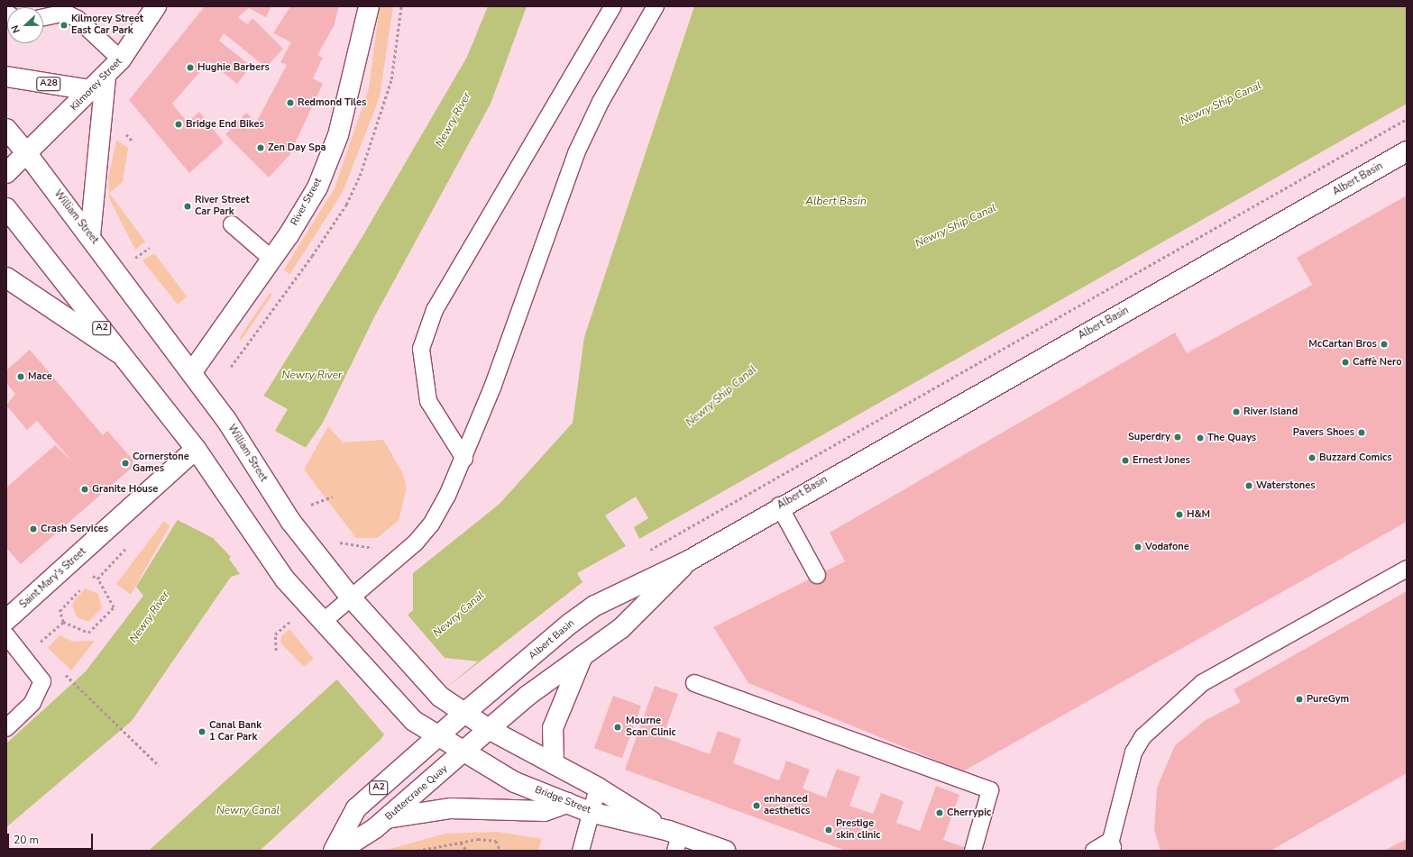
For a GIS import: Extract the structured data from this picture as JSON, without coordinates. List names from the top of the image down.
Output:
{
  "streets": {
    "main road": [
      "A28",
      "Kilmorey Street",
      "Albert Basin",
      "River Street",
      "William Street",
      "A2",
      "Saint Mary's Street",
      "Buttercrane Quay",
      "Bridge Street"
    ]
  },
  "crossings": [
    ["A28", "Kilmorey Street"],
    ["Kilmorey Street", "William Street"],
    ["Albert Basin", "William Street"],
    ["Albert Basin", "A2"],
    ["Albert Basin", "Buttercrane Quay"],
    ["Albert Basin", "Bridge Street"],
    ["River Street", "William Street"],
    ["William Street", "A2"],
    ["William Street", "Buttercrane Quay"],
    ["William Street", "Bridge Street"],
    ["A2", "Saint Mary's Street"],
    ["A2", "Buttercrane Quay"],
    ["A2", "Bridge Street"],
    ["Buttercrane Quay", "Bridge Street"]
  ],
  "water": [
    "Newry Ship Canal",
    "Newry River",
    "Albert Basin",
    "Newry Canal"
  ],
  "places": [
    "Kilmorey Street East Car Park",
    "Hughie Barbers",
    "Redmond Tiles",
    "Bridge End Bikes",
    "Zen Day Spa",
    "River Street Car Park",
    "McCartan Bros",
    "Caffè Nero",
    "Mace",
    "River Island",
    "Pavers Shoes",
    "Superdry",
    "The Quays",
    "Buzzard Comics",
    "Ernest Jones",
    "Cornerstone Games",
    "Waterstones",
    "Granite House",
    "H&M",
    "Crash Services",
    "Vodafone",
    "PureGym",
    "Mourne Scan Clinic",
    "Canal Bank 1 Car Park",
    "enhanced aesthetics",
    "Cherrypic",
    "Prestige skin clinic"
  ],
  "scale_bar": "20 m",
  "north": "left"
}
